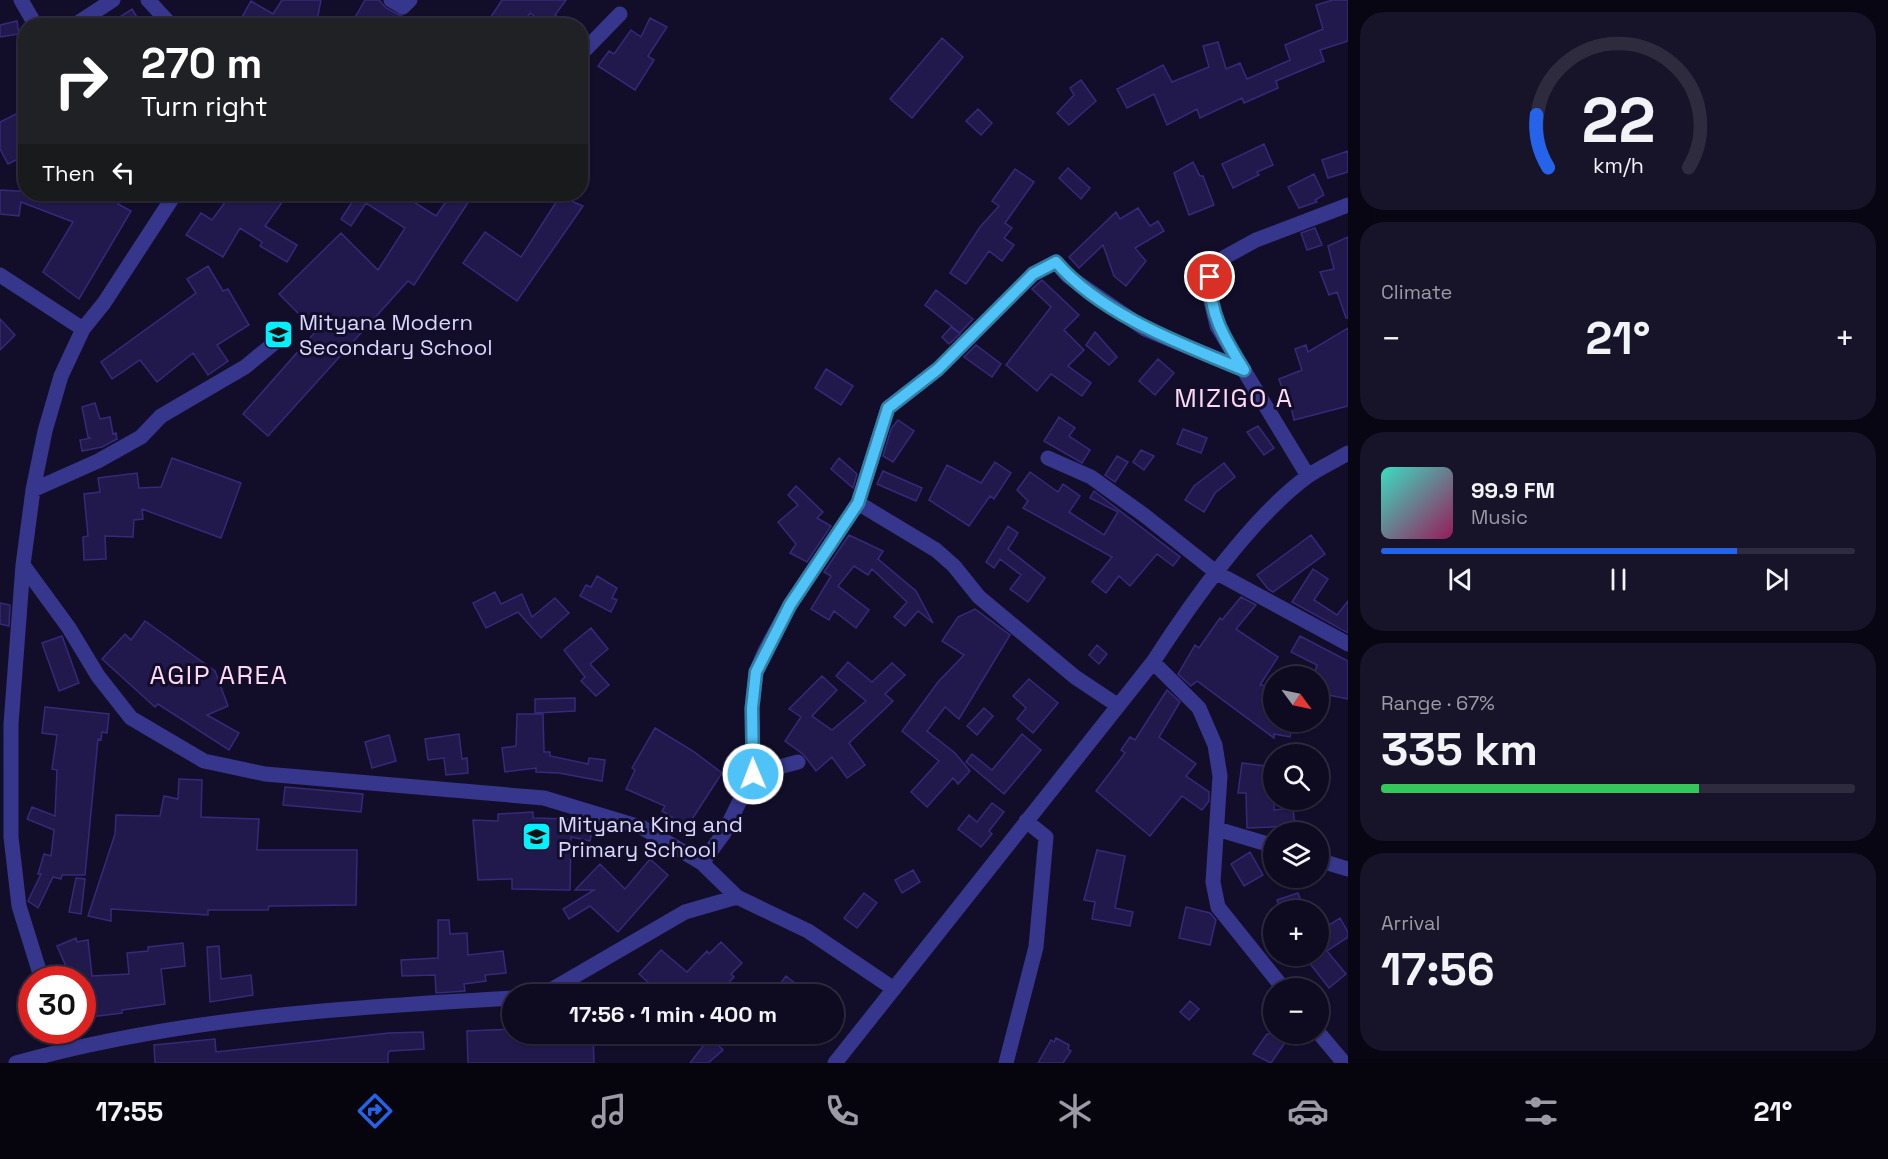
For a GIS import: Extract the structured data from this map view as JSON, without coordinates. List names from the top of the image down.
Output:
{
  "districts": ["MIZIGO A", "AGIP AREA"],
  "places": {
    "school or university": ["Mityana Modern Secondary School", "Mityana King and Primary School"]
  },
  "north": "bottom right",
  "page": {
    "turn": ["270 m", "Turn right"],
    "then": "Then",
    "tile": [
      "Climate",
      ["Range · 67%", "335 km"],
      ["Arrival", "17:56"]
    ],
    "heat": ["−", "21°", "+"],
    "song": ["99.9 FM", "Music"],
    "map_buttons": ["+", "−"],
    "limit": "30",
    "trip": "17:56 · 1 min · 400 m",
    "tabs": ["17:55", "21°"],
    "gauge": ["22", "km/h"]
  }
}
